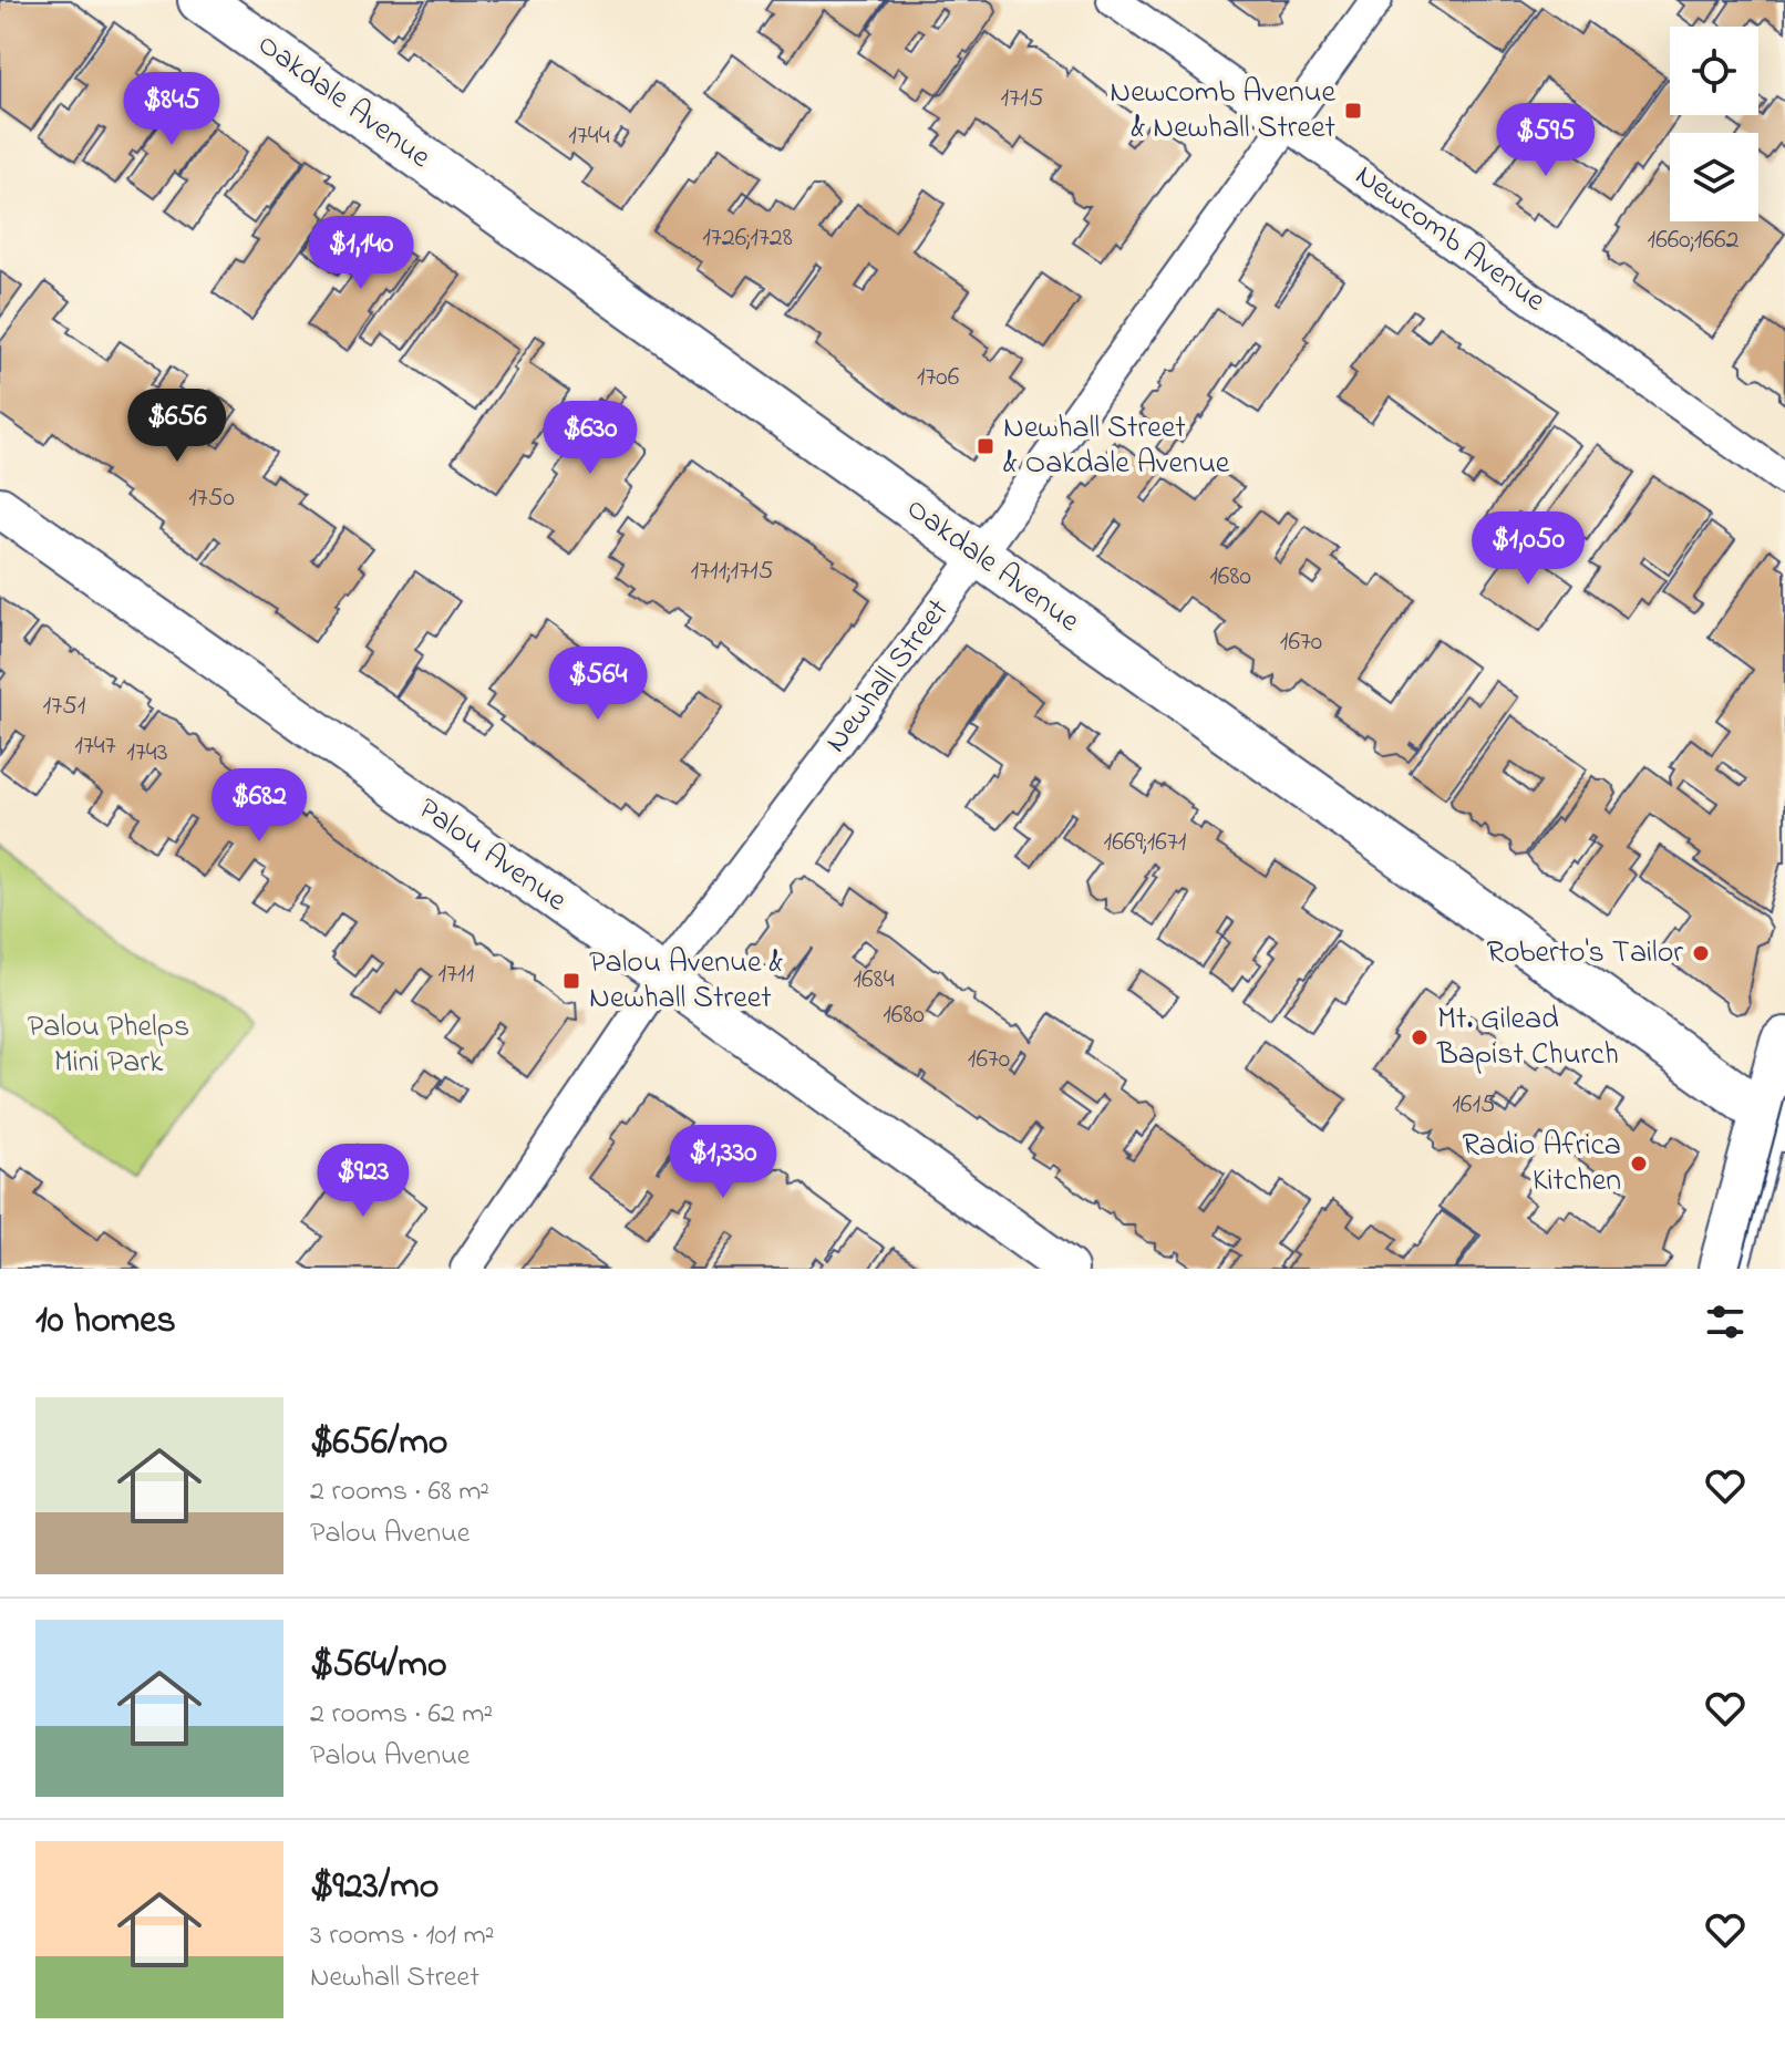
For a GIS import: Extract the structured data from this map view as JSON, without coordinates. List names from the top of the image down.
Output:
{
  "streets": {
    "main road": ["Oakdale Avenue"],
    "street": ["Newcomb Avenue", "Newhall Street", "Palou Avenue"]
  },
  "crossings": [
    ["Oakdale Avenue", "Newhall Street"],
    ["Newcomb Avenue", "Newhall Street"],
    ["Newhall Street", "Palou Avenue"]
  ],
  "parks": ["Palou Phelps Mini Park"],
  "places": {
    "transit": ["Newcomb Avenue & Newhall Street", "Newhall Street & Oakdale Avenue", "Palou Avenue & Newhall Street"],
    "other": ["Roberto's Tailor", "Mt. Gilead Bapist Church", "Radio Africa Kitchen"]
  },
  "house_numbers": [
    "1715",
    "1744",
    "1726;1728",
    "1660;1662",
    "1706",
    "1750",
    "1711;1715",
    "1680",
    "1670",
    "1751",
    "1747",
    "1743",
    "1669;1671",
    "1711",
    "1684",
    "1680",
    "1670",
    "1615"
  ],
  "page": {
    "price": [
      "$845",
      "$595",
      "$1,140",
      "$656",
      "$630",
      "$1,050",
      "$564",
      "$682",
      "$1,330",
      "$923"
    ],
    "heading": "10 homes",
    "list": [
      {
        "name": "$656/mo",
        "note": "2 rooms · 68 m² · Palou Avenue"
      },
      {
        "name": "$564/mo",
        "note": "2 rooms · 62 m² · Palou Avenue"
      },
      {
        "name": "$923/mo",
        "note": "3 rooms · 101 m² · Newhall Street"
      }
    ]
  }
}
